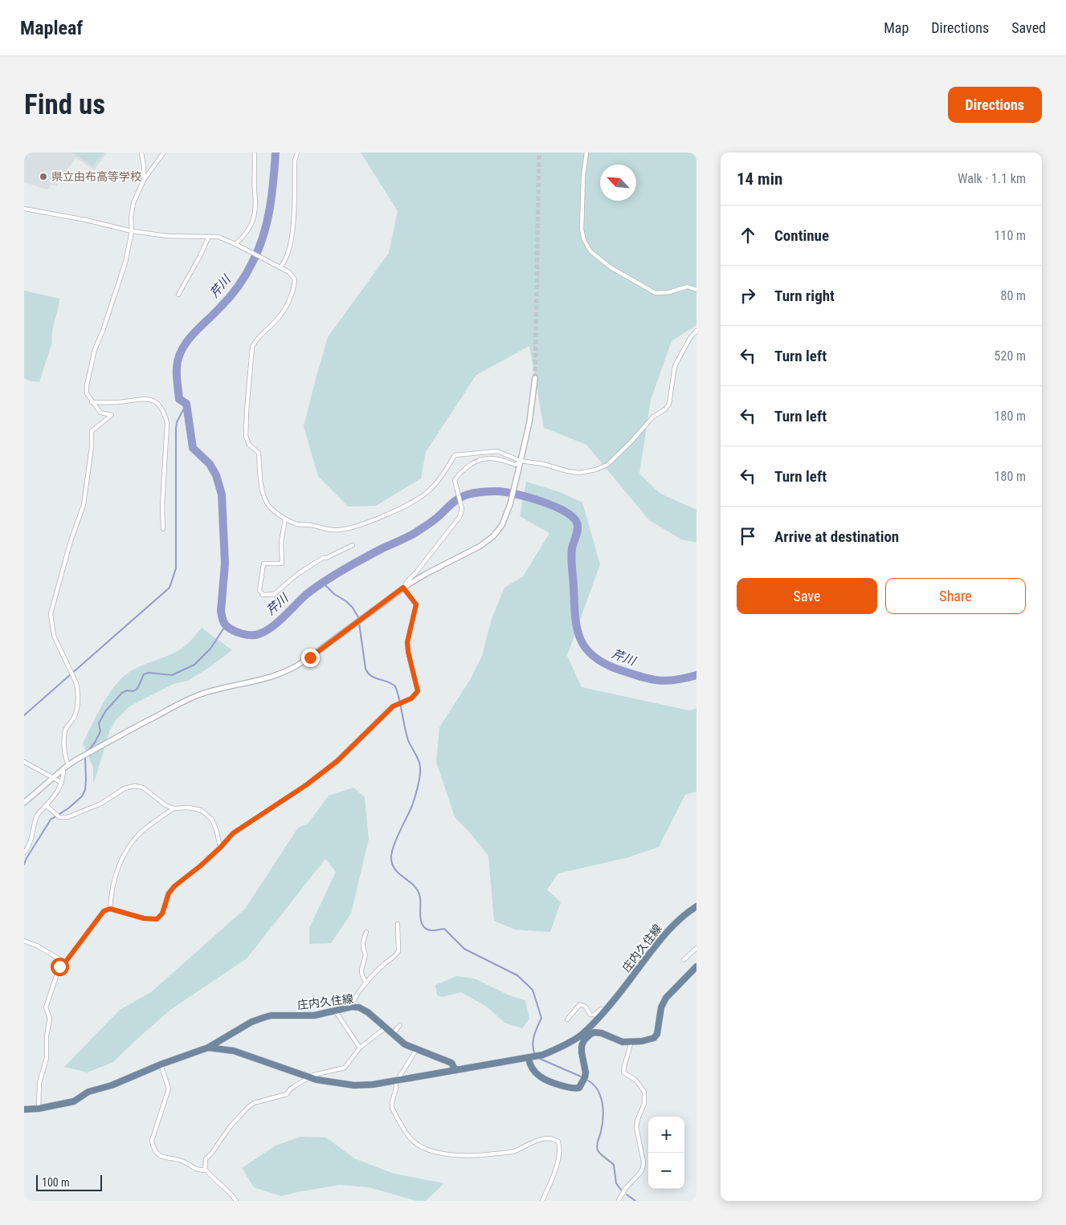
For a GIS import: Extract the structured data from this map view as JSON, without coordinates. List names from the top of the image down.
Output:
{
  "streets": {
    "main road": ["庄内久住線"]
  },
  "water": ["芹川"],
  "places": ["県立由布高等学校"],
  "scale_bar": "100 m",
  "north": "top left",
  "page": {
    "header": "Mapleaf",
    "nav": ["Map", "Directions", "Saved"],
    "buttons": [
      "Directions",
      ["Save", "Share"]
    ],
    "title": "Find us",
    "heading": ["14 min", "Walk · 1.1 km"],
    "list": [
      ["Continue", "110 m"],
      ["Turn right", "80 m"],
      ["Turn left", "520 m"],
      ["Turn left", "180 m"],
      ["Turn left", "180 m"],
      "Arrive at destination"
    ],
    "map_buttons": ["+", "−"],
    "scale": "100 m"
  }
}
